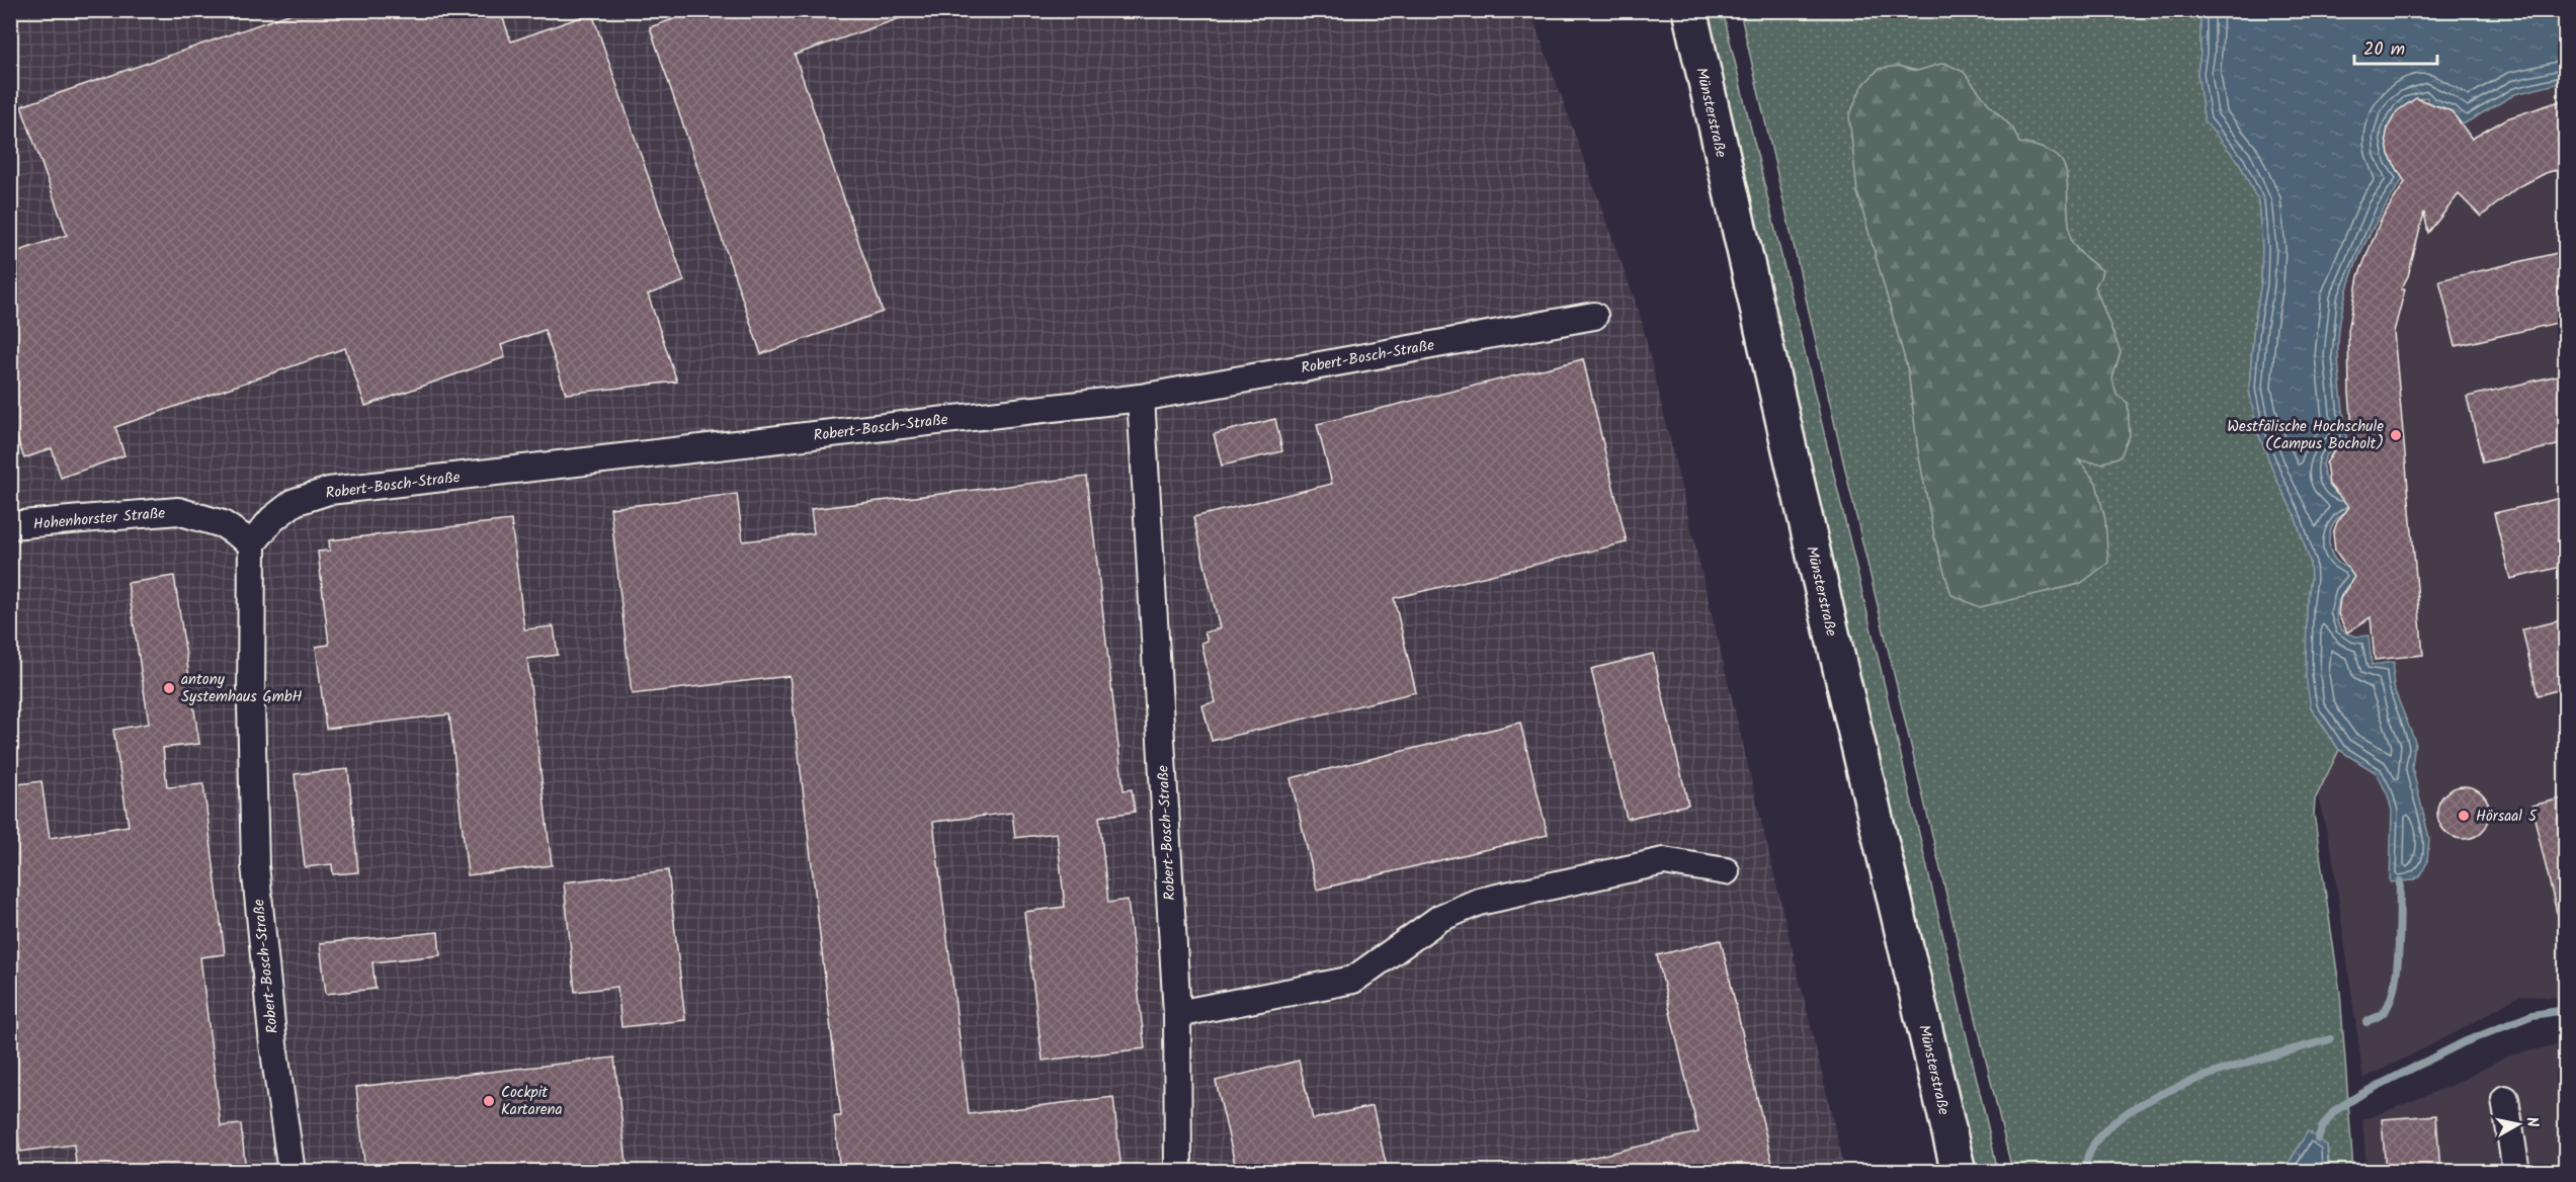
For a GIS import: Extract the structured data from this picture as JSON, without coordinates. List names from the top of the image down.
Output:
{
  "streets": {
    "main road": ["Münsterstraße"],
    "street": ["Robert-Bosch-Straße", "Hohenhorster Straße"]
  },
  "crossings": [
    ["Robert-Bosch-Straße", "Hohenhorster Straße"]
  ],
  "places": [
    "Westfälische Hochschule (Campus Bocholt)",
    "antony Systemhaus GmbH",
    "Hörsaal 5",
    "Cockpit Kartarena"
  ],
  "scale_bar": "20 m",
  "north": "right"
}
